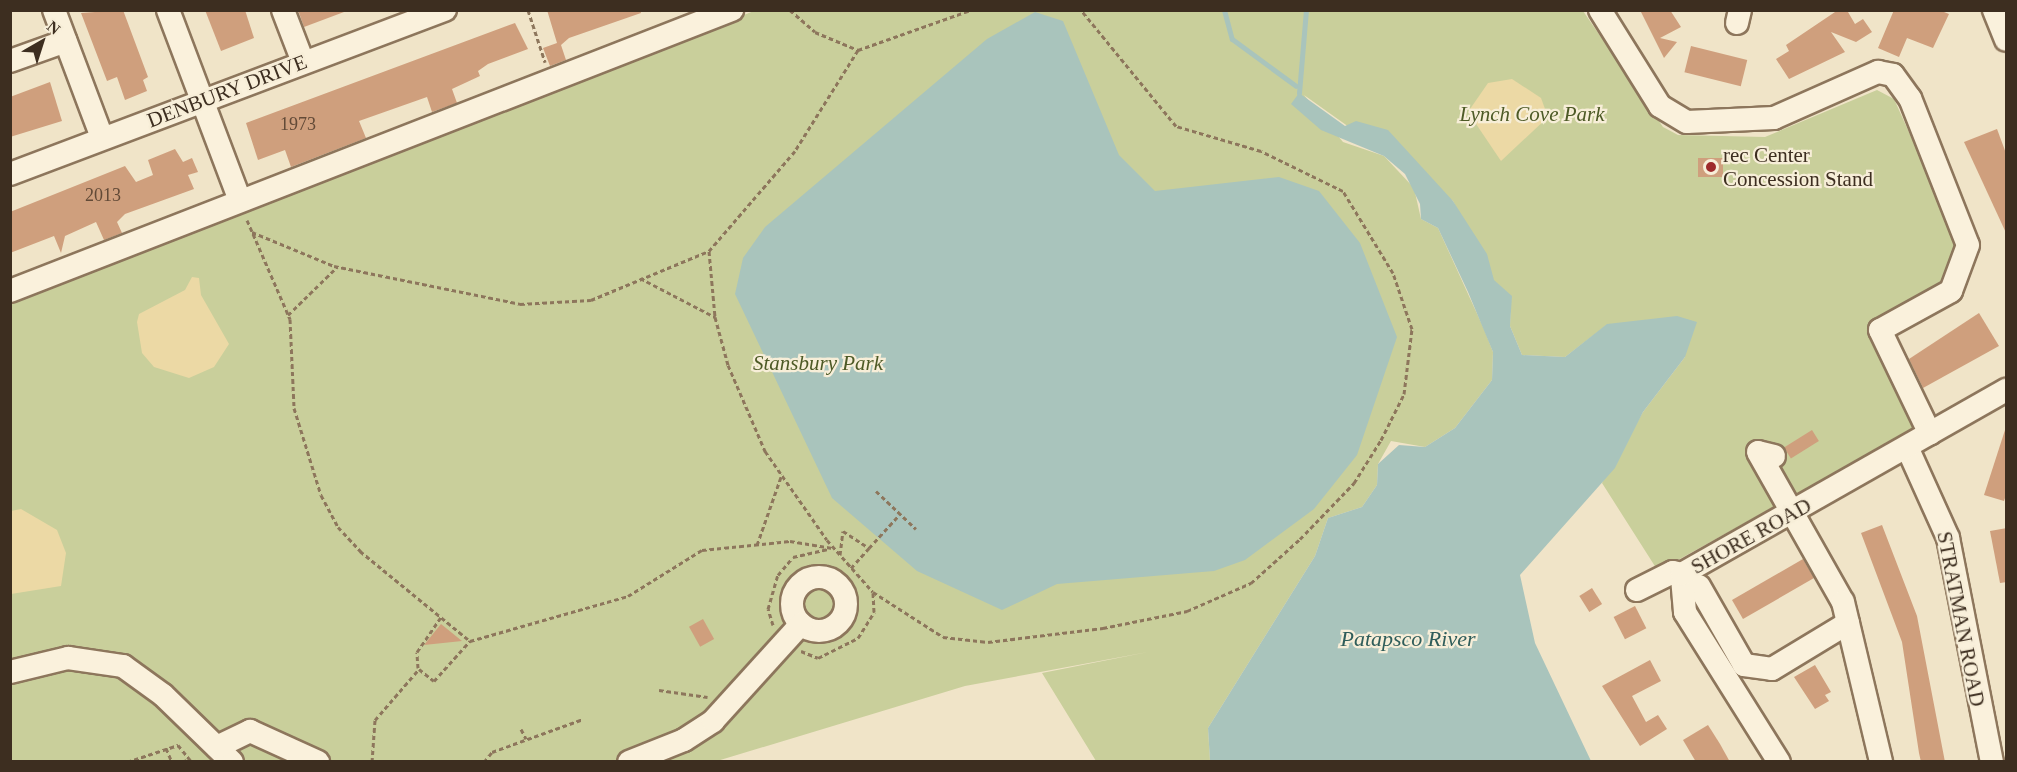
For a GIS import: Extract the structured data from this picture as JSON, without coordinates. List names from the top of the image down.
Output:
{
  "streets": {
    "street": ["DENBURY DRIVE", "SHORE ROAD", "STRATMAN ROAD"]
  },
  "crossings": [
    ["SHORE ROAD", "STRATMAN ROAD"]
  ],
  "water": ["Patapsco River"],
  "parks": ["Lynch Cove Park", "Stansbury Park"],
  "places": ["rec Center Concession Stand"],
  "house_numbers": ["1973", "2013"],
  "north": "top right"
}
